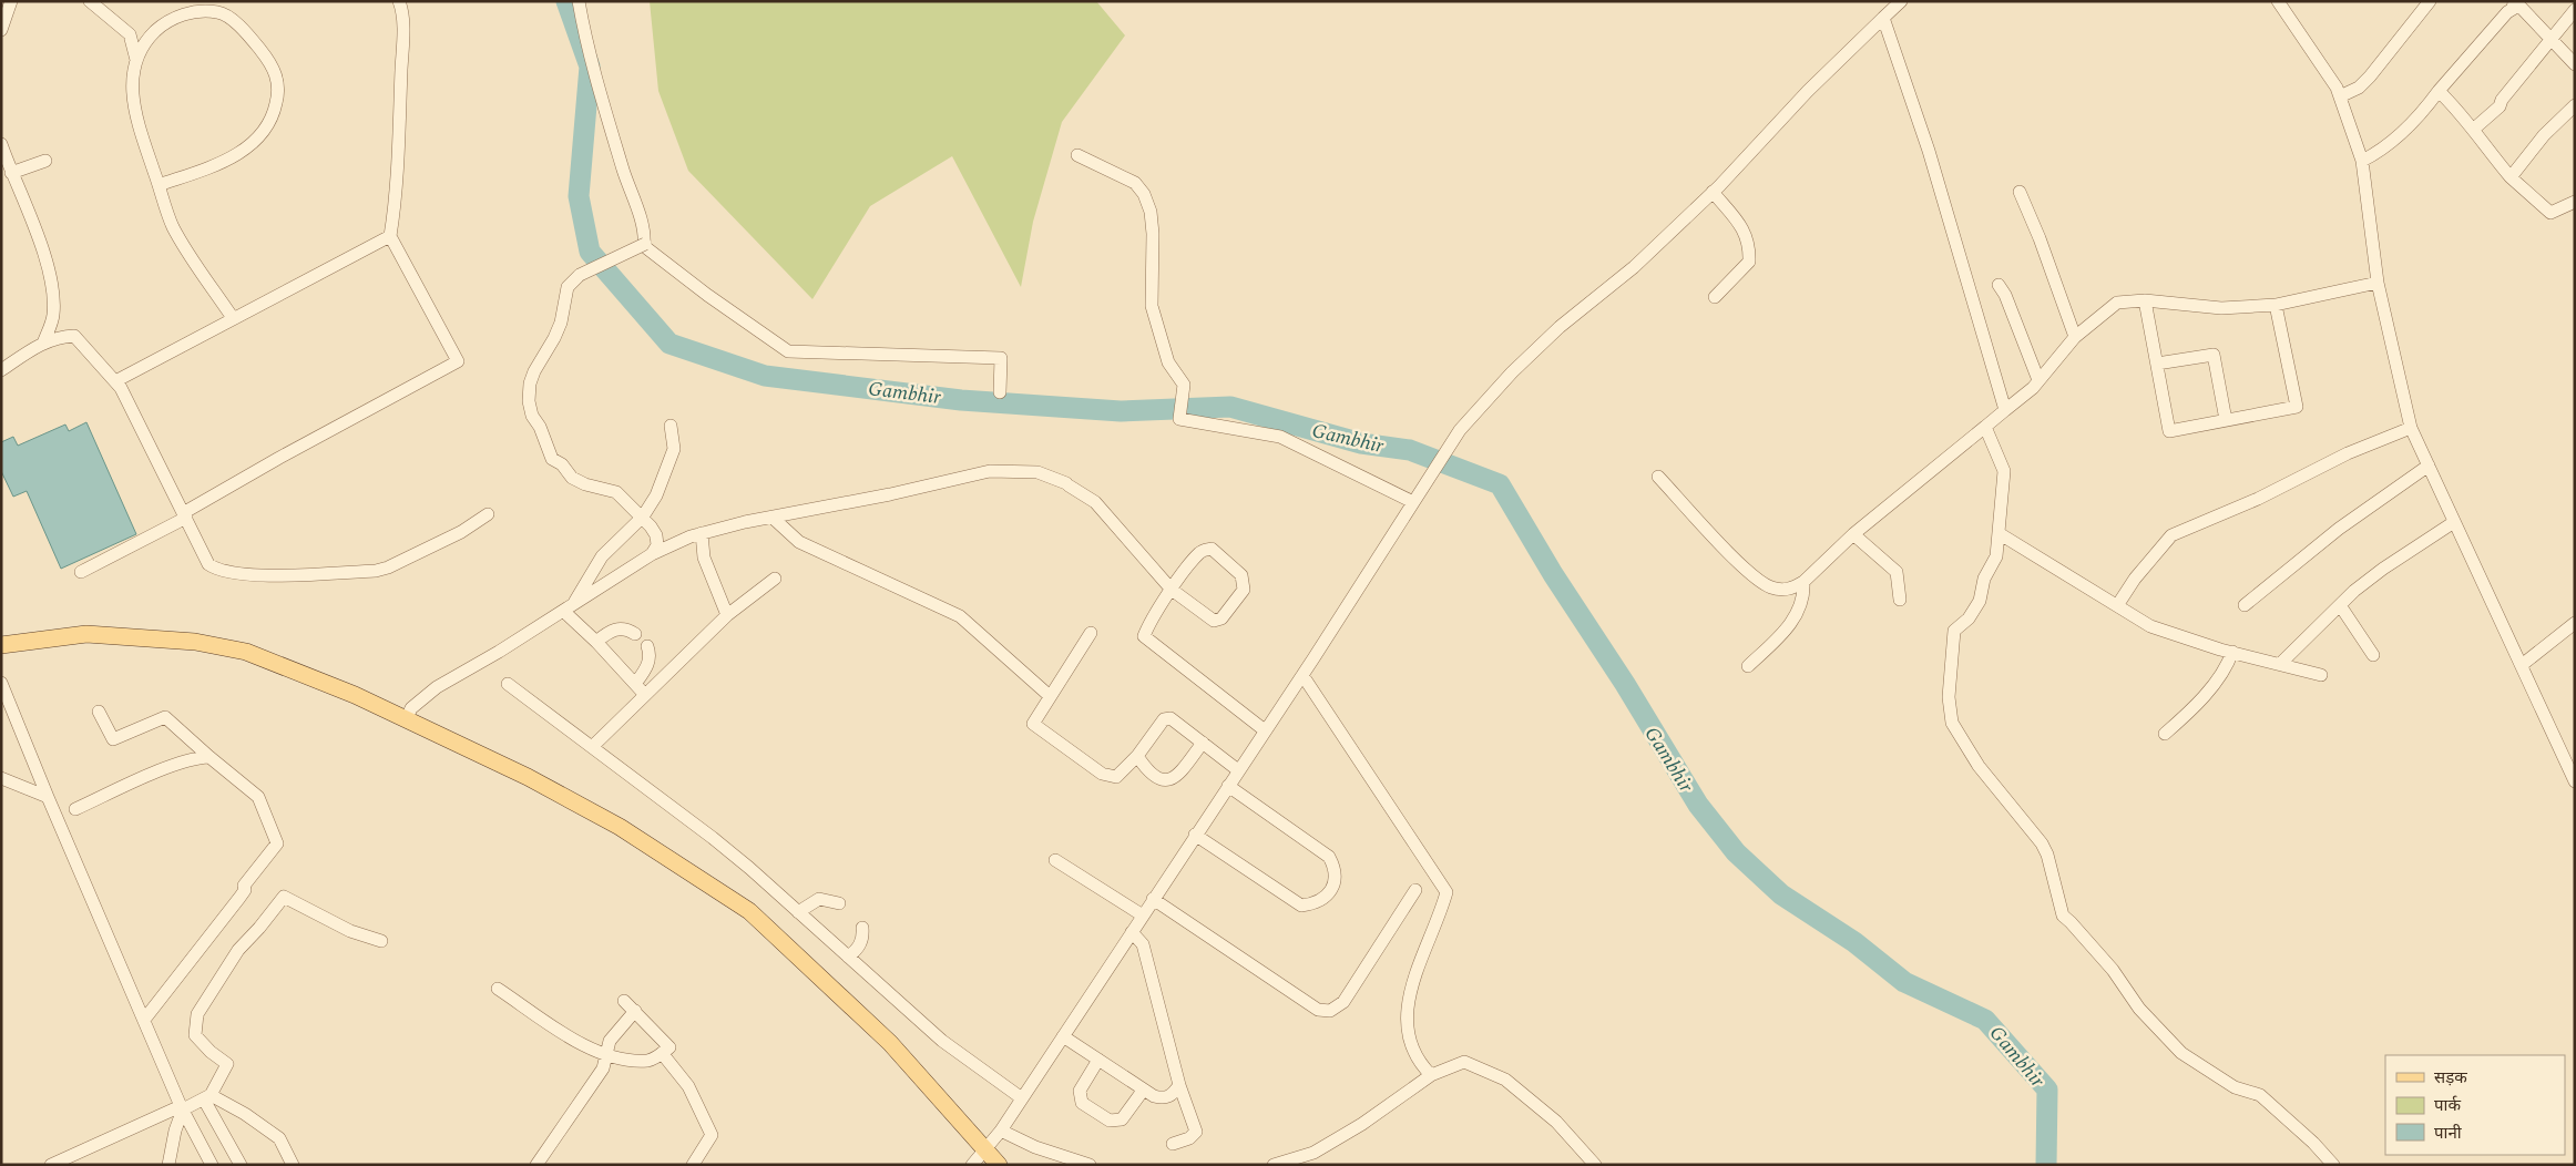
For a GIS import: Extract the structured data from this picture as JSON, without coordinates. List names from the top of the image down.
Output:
{
  "water": ["Gambhir"],
  "legend": ["सड़क", "पार्क", "पानी"]
}
